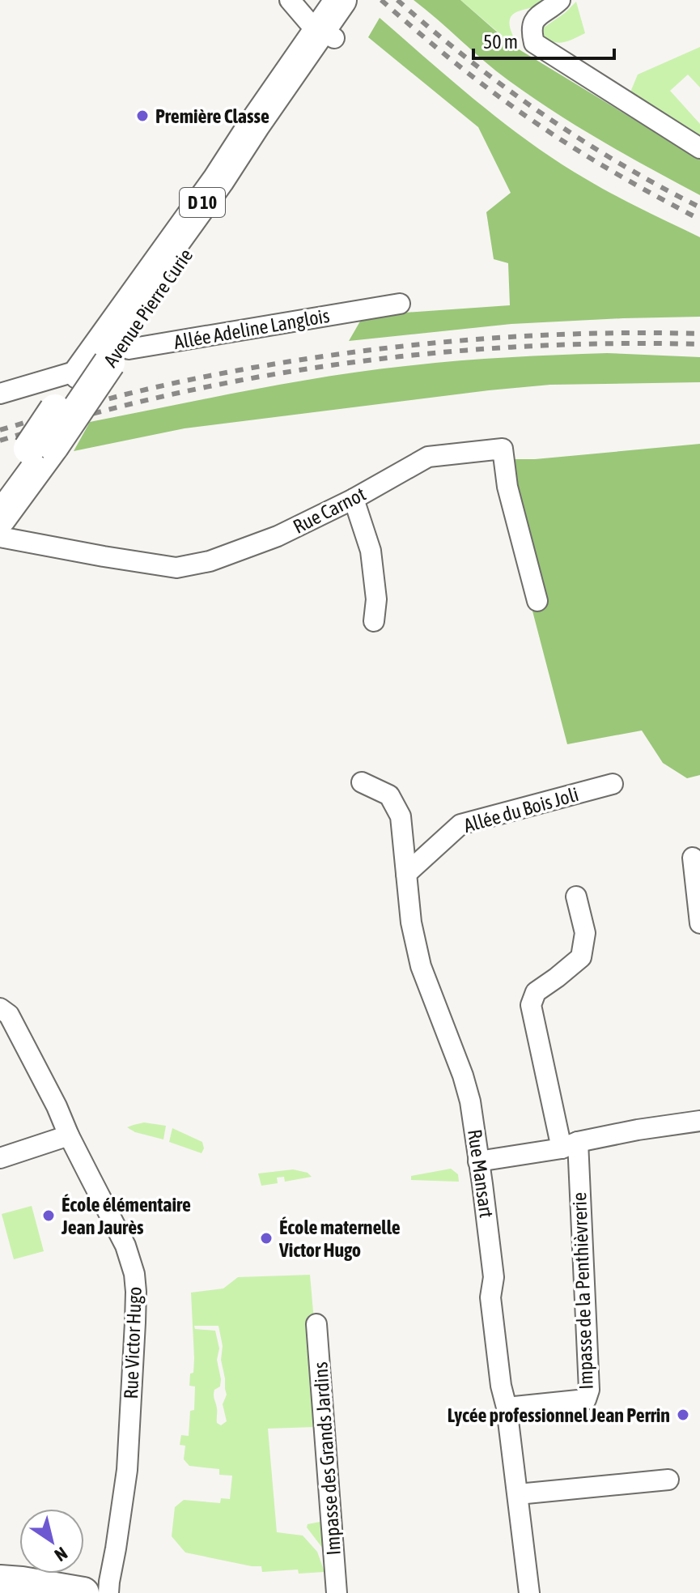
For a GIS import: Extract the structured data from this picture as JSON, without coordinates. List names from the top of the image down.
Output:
{
  "streets": {
    "main road": ["D 10", "Avenue Pierre Curie"],
    "street": [
      "Allée Adeline Langlois",
      "Rue Carnot",
      "Allée du Bois Joli",
      "Rue Mansart",
      "Impasse de la Penthièvrerie",
      "Rue Victor Hugo",
      "Impasse des Grands Jardins"
    ]
  },
  "crossings": [
    ["Avenue Pierre Curie", "Allée Adeline Langlois"],
    ["Allée du Bois Joli", "Rue Mansart"],
    ["Rue Mansart", "Impasse de la Penthièvrerie"]
  ],
  "places": [
    "Première Classe",
    "École élémentaire Jean Jaurès",
    "École maternelle Victor Hugo",
    "Lycée professionnel Jean Perrin"
  ],
  "scale_bar": "50 m",
  "north": "bottom right"
}
